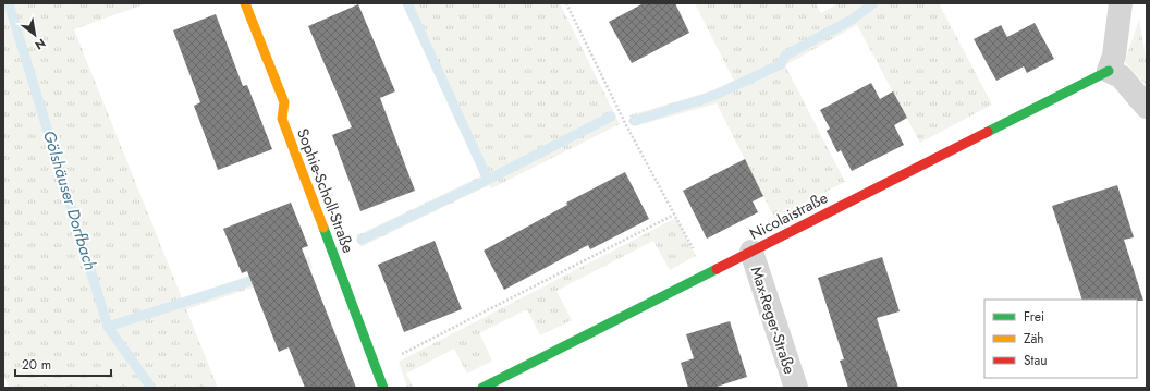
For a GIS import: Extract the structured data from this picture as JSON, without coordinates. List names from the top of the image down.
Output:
{
  "streets": {
    "street": ["Sophie-Scholl-Straße", "Nicolaistraße", "Max-Reger-Straße"]
  },
  "crossings": [
    ["Nicolaistraße", "Max-Reger-Straße"]
  ],
  "water": ["Gölshäuser Dorfbach"],
  "legend": ["Frei", "Zäh", "Stau"],
  "scale_bar": "20 m",
  "north": "bottom right"
}
